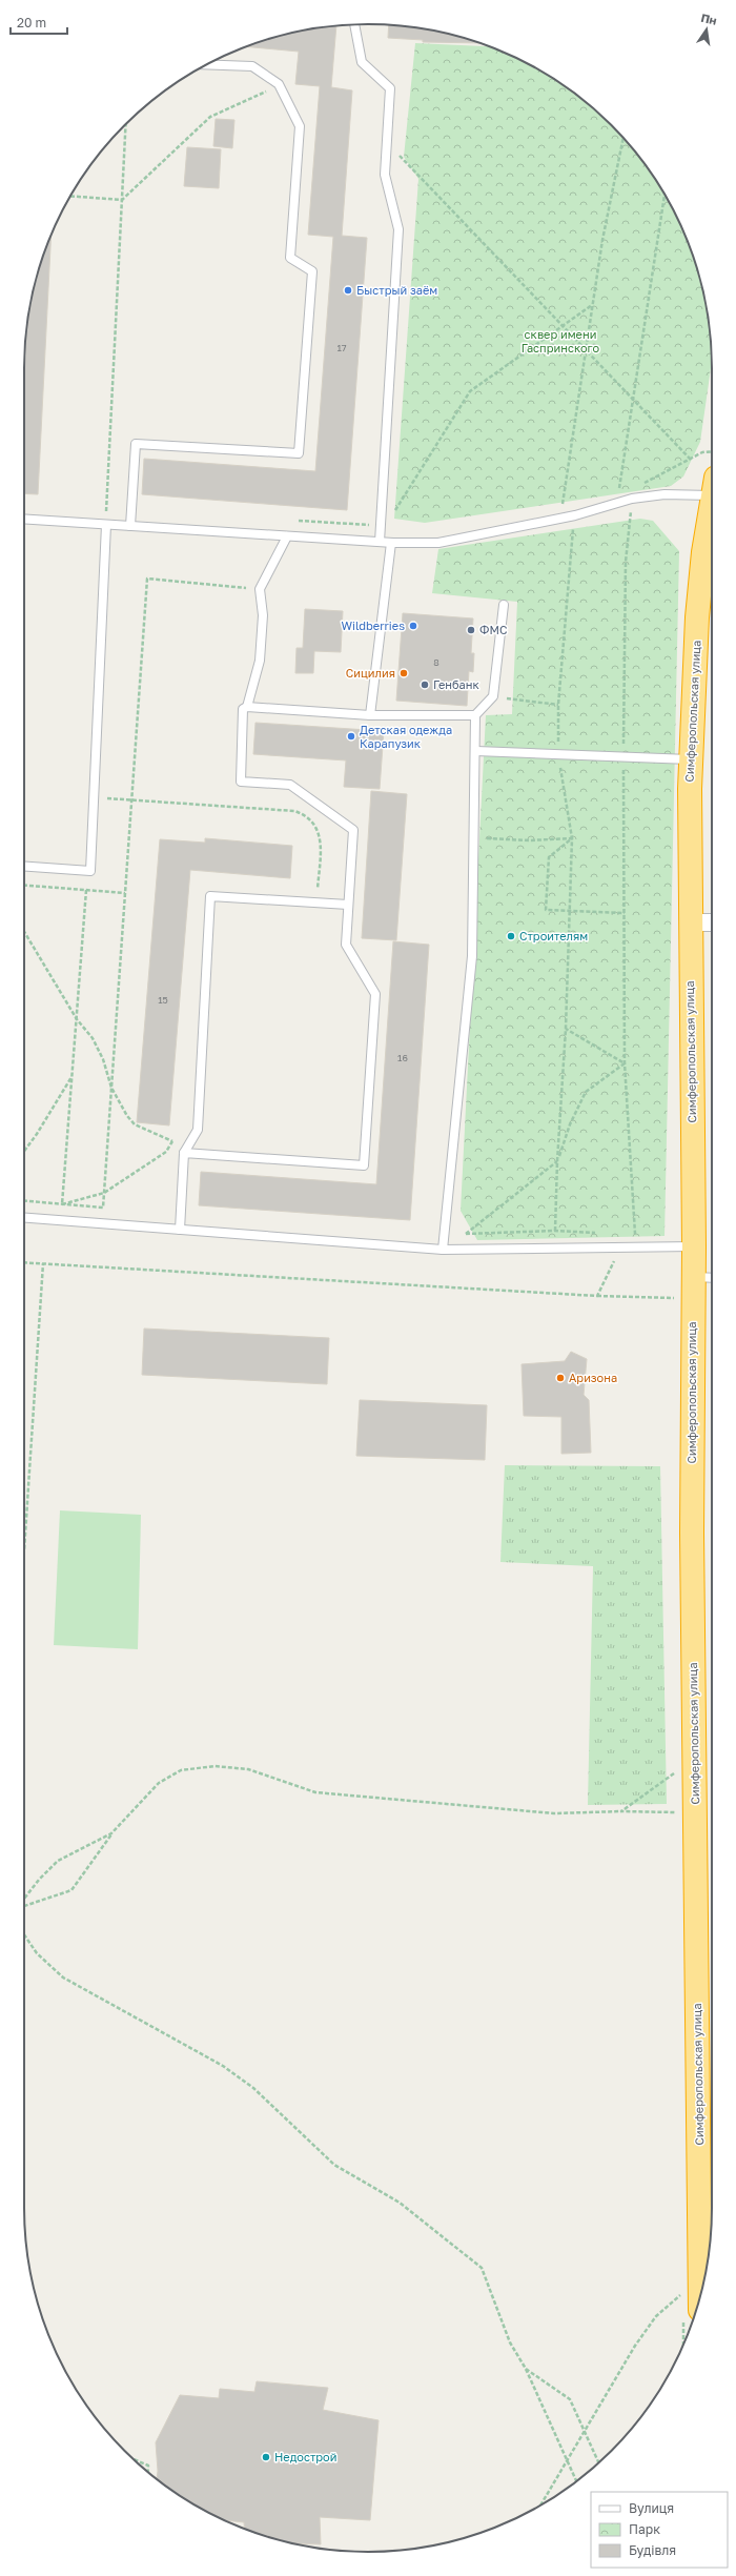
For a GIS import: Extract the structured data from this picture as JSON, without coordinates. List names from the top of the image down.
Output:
{
  "streets": {
    "highway": ["Симферопольская улица"]
  },
  "parks": ["сквер имени Гаспринского"],
  "places": [
    "Быстрый заём",
    "Wildberries",
    "ФМС",
    "Сицилия",
    "Генбанк",
    "Детская одежда Карапузик",
    "Строителям",
    "Аризона",
    "Недострой"
  ],
  "house_numbers": [
    "17",
    "8",
    "15",
    "16"
  ],
  "legend": ["Вулиця", "Парк", "Будівля"],
  "scale_bar": "20 m",
  "north": "top"
}
